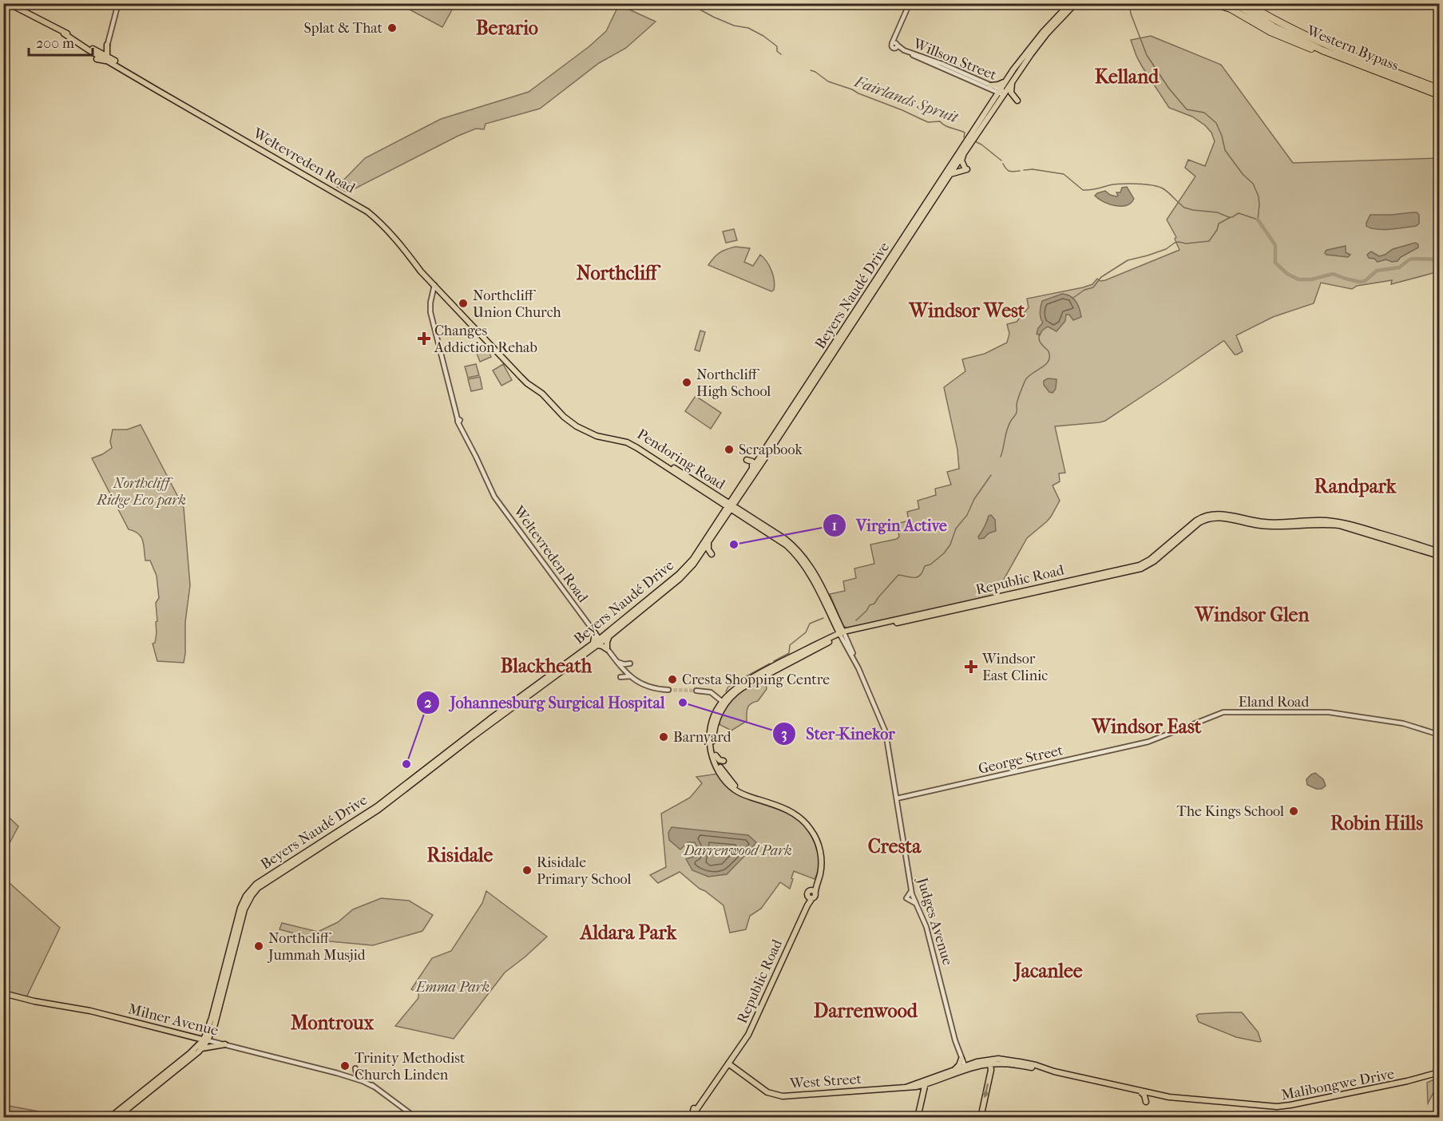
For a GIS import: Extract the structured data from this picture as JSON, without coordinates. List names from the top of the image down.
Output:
{
  "streets": {
    "highway": ["Western Bypass"],
    "main road": [
      "Weltevreden Road",
      "Beyers Naudé Drive",
      "Pendoring Road",
      "Republic Road",
      "Judges Avenue",
      "Milner Avenue",
      "West Street",
      "Malibongwe Drive"
    ],
    "street": ["Willson Street", "Eland Road", "George Street"]
  },
  "crossings": [
    ["Willson Street", "Beyers Naudé Drive"],
    ["Weltevreden Road", "Pendoring Road"],
    ["Beyers Naudé Drive", "Pendoring Road"],
    ["Beyers Naudé Drive", "Judges Avenue"],
    ["Beyers Naudé Drive", "Milner Avenue"],
    ["Pendoring Road", "Judges Avenue"],
    ["Republic Road", "Judges Avenue"],
    ["Republic Road", "West Street"],
    ["Eland Road", "George Street"],
    ["George Street", "Judges Avenue"],
    ["West Street", "Malibongwe Drive"]
  ],
  "districts": [
    "Berario",
    "Kelland",
    "Northcliff",
    "Windsor West",
    "Randpark",
    "Windsor Glen",
    "Blackheath",
    "Windsor East",
    "Robin Hills",
    "Cresta",
    "Risidale",
    "Aldara Park",
    "Jacanlee",
    "Darrenwood",
    "Montroux"
  ],
  "water": ["Fairlands Spruit"],
  "parks": ["Northcliff Ridge Eco park", "Darrenwood Park", "Emma Park"],
  "places": {
    "other": [
      "Splat & That",
      "Northcliff Union Church",
      "Northcliff High School",
      "Scrapbook",
      "Virgin Active",
      "Cresta Shopping Centre",
      "Ster-Kinekor",
      "Barnyard",
      "Johannesburg Surgical Hospital",
      "The Kings School",
      "Risidale Primary School",
      "Northcliff Jummah Musjid",
      "Trinity Methodist Church Linden"
    ],
    "health": ["Changes Addiction Rehab", "Windsor East Clinic"]
  },
  "scale_bar": "200 m"
}
